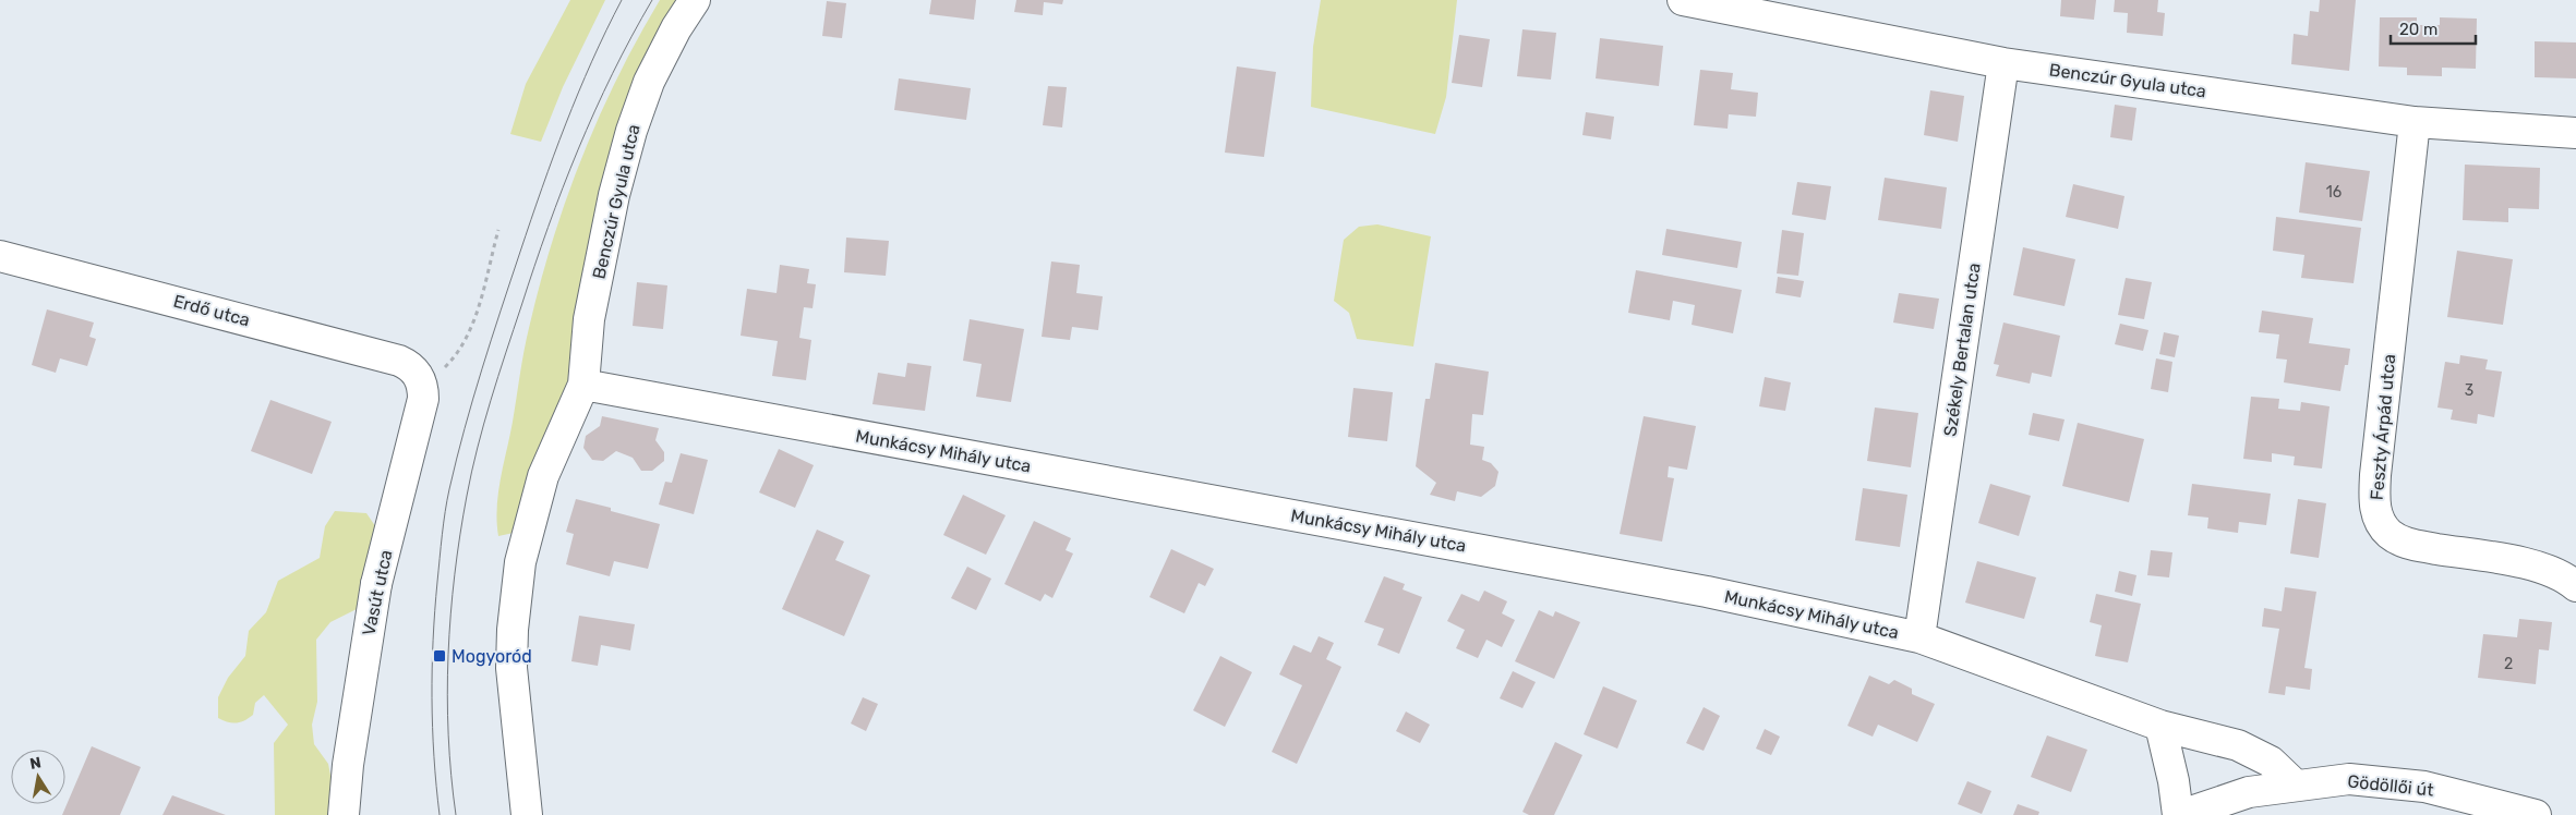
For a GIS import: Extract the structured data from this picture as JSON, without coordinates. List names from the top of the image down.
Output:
{
  "streets": {
    "street": [
      "Benczúr Gyula utca",
      "Erdő utca",
      "Székely Bertalan utca",
      "Feszty Árpád utca",
      "Munkácsy Mihály utca",
      "Vasút utca",
      "Gödöllői út"
    ]
  },
  "crossings": [
    ["Benczúr Gyula utca", "Székely Bertalan utca"],
    ["Benczúr Gyula utca", "Feszty Árpád utca"],
    ["Benczúr Gyula utca", "Munkácsy Mihály utca"],
    ["Erdő utca", "Vasút utca"],
    ["Székely Bertalan utca", "Munkácsy Mihály utca"],
    ["Munkácsy Mihály utca", "Gödöllői út"]
  ],
  "places": {
    "transit": ["Mogyoród"]
  },
  "house_numbers": ["16", "3", "2"],
  "scale_bar": "20 m",
  "north": "top"
}
